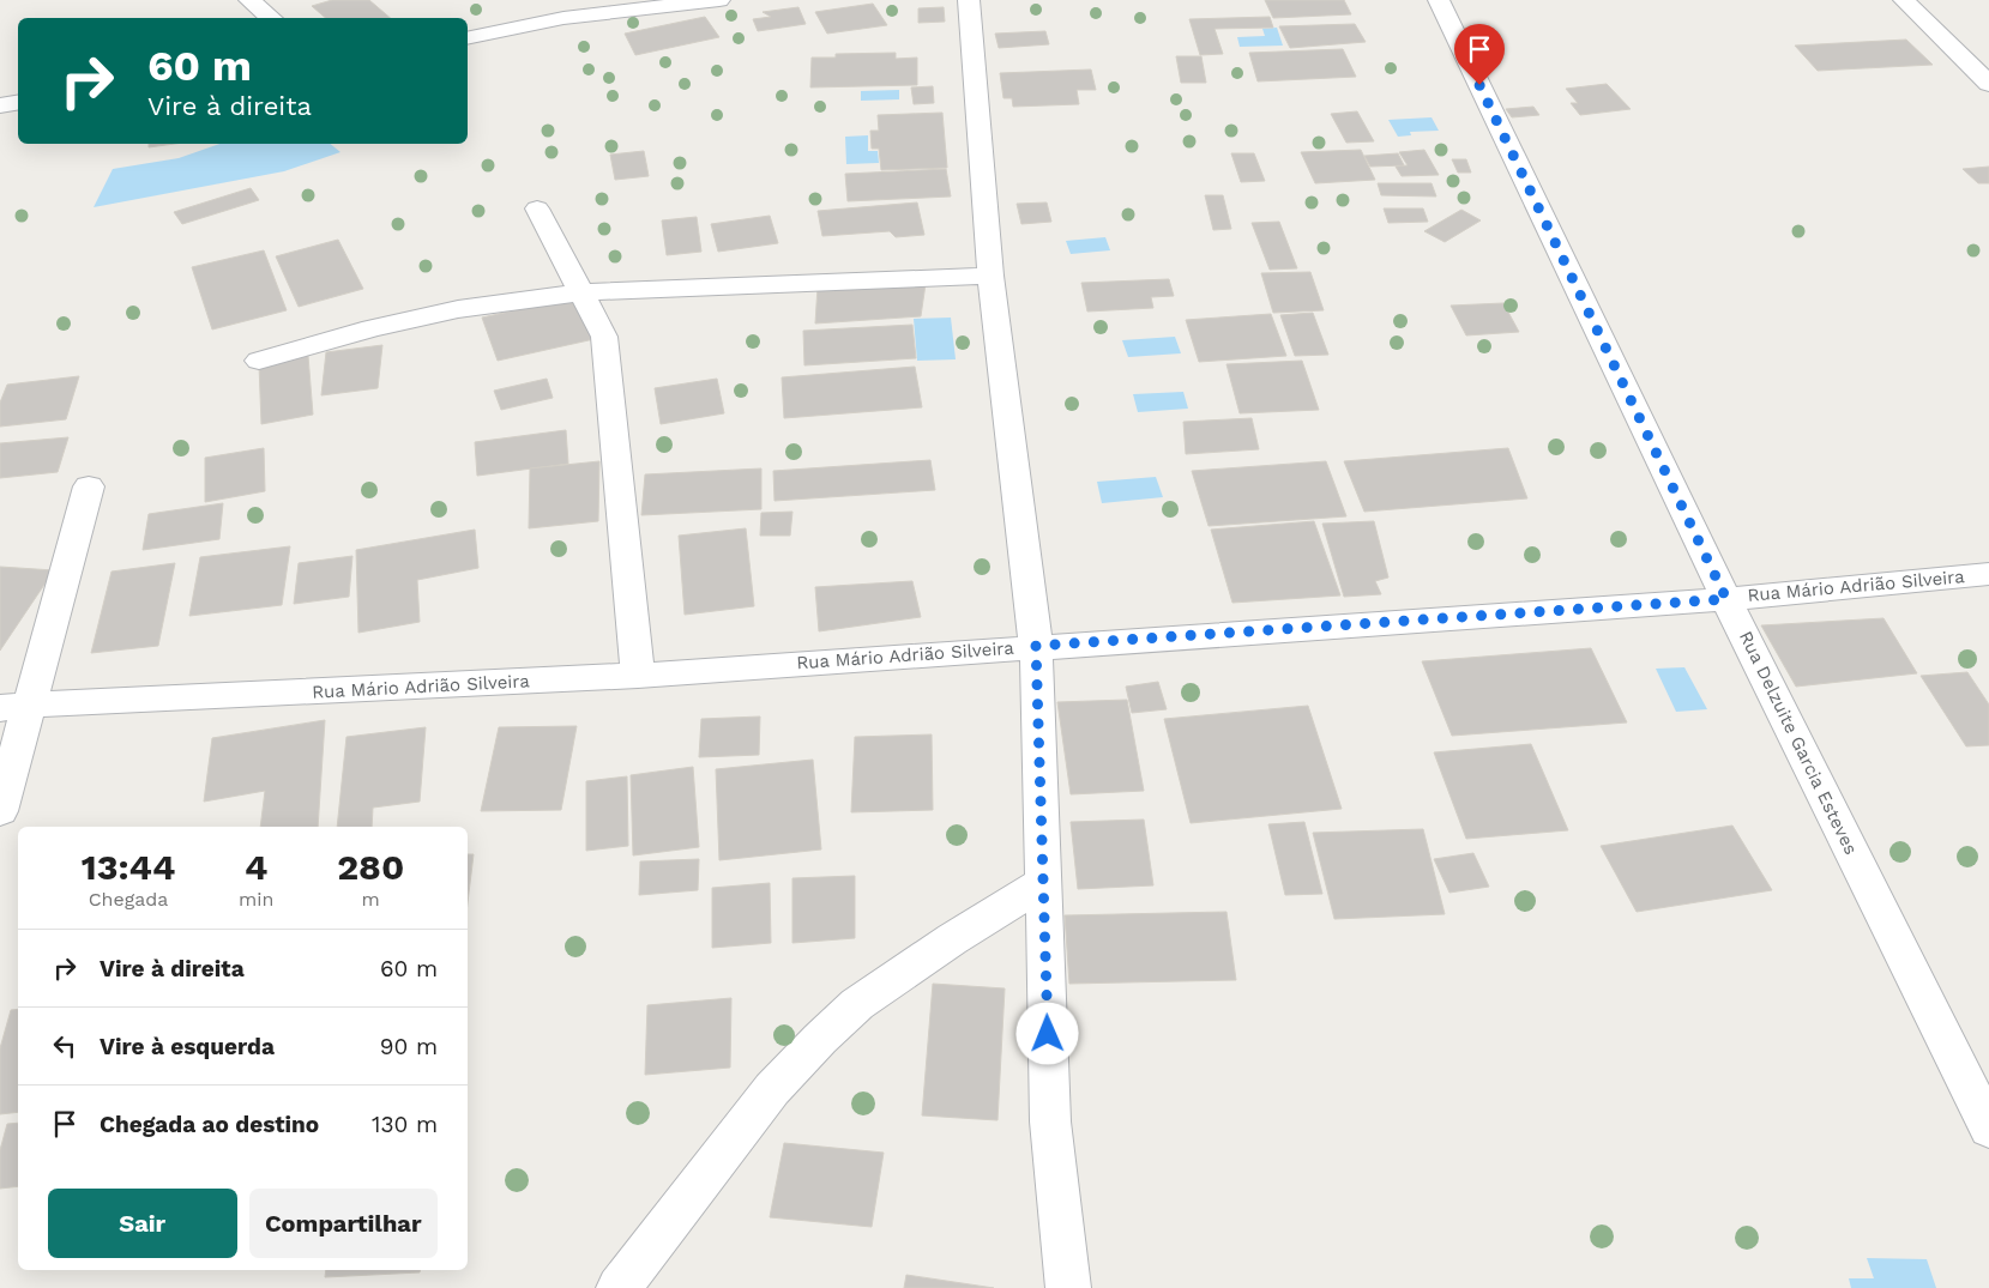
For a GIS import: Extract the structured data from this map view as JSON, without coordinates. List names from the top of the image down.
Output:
{
  "streets": {
    "street": ["Rua Mário Adrião Silveira", "Rua Delzuite Garcia Esteves"]
  },
  "crossings": [
    ["Rua Mário Adrião Silveira", "Rua Delzuite Garcia Esteves"]
  ],
  "page": {
    "turn": ["60 m", "Vire à direita"],
    "eta": [
      "13:44",
      "Chegada",
      "4",
      "min",
      "280",
      "m"
    ],
    "list": [
      {
        "name": "Vire à direita",
        "value": "60 m"
      },
      {
        "name": "Vire à esquerda",
        "value": "90 m"
      },
      {
        "name": "Chegada ao destino",
        "value": "130 m"
      }
    ],
    "buttons": ["Sair", "Compartilhar"]
  }
}
